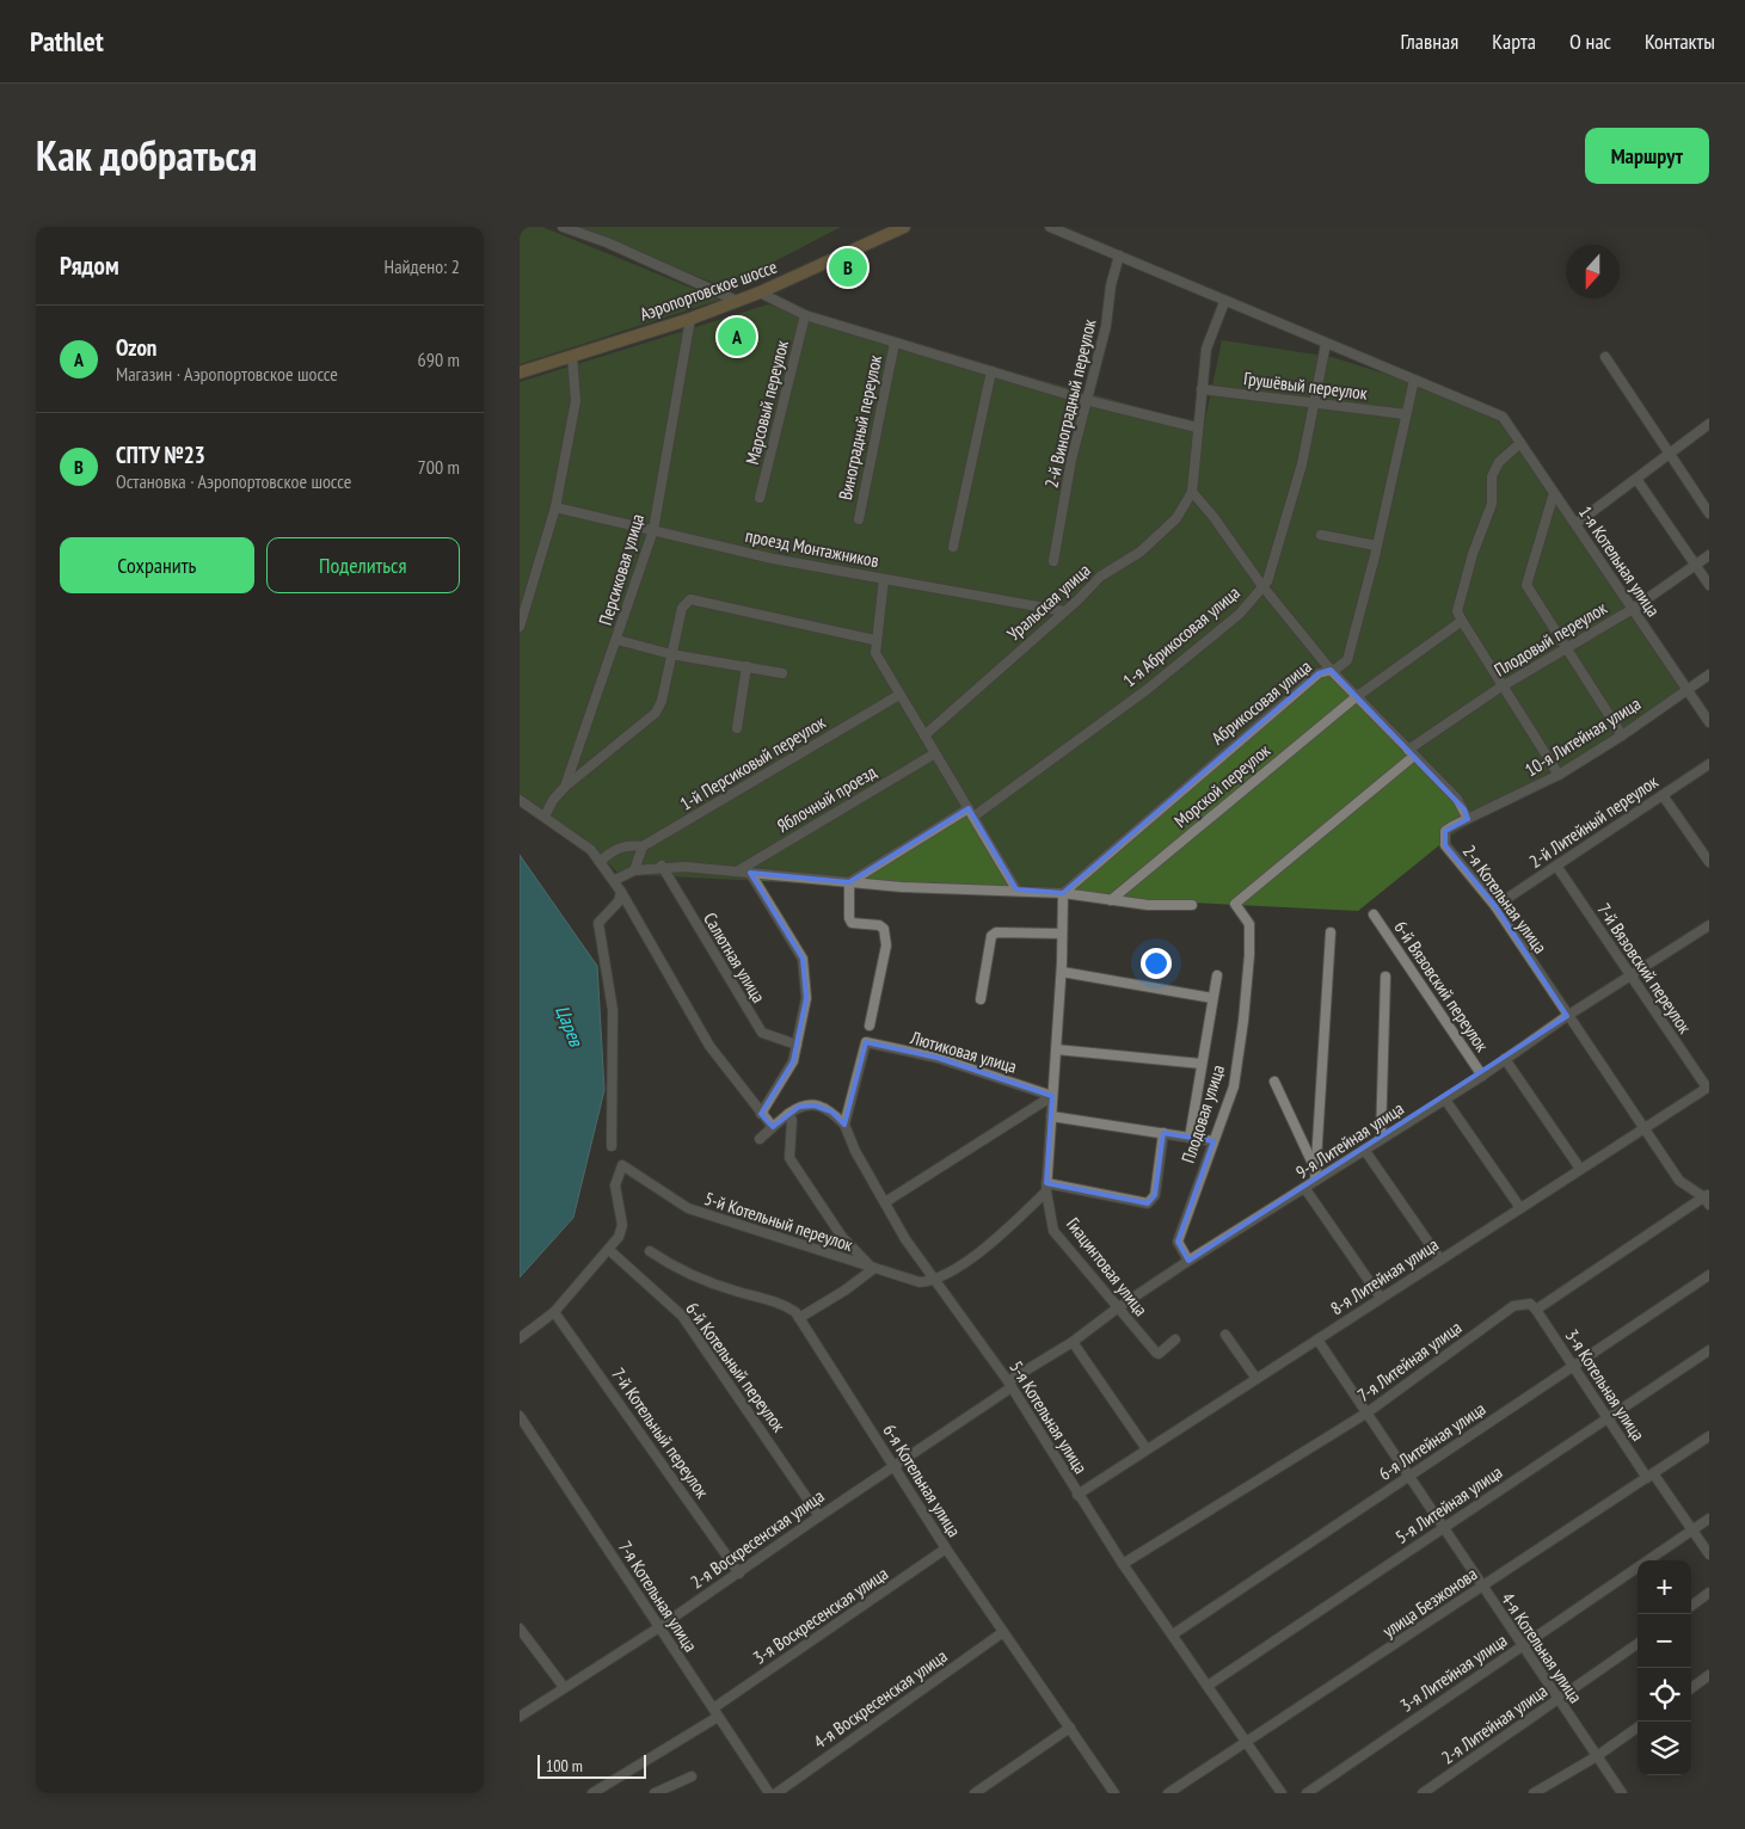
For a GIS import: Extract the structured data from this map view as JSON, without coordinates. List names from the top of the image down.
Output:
{
  "streets": {
    "main road": ["Аэропортовское шоссе"],
    "street": [
      "Грушёвый переулок",
      "Марсовый переулок",
      "2-й Виноградный переулок",
      "Виноградный переулок",
      "проезд Монтажников",
      "1-я Котельная улица",
      "Персиковая улица",
      "Уральская улица",
      "1-я Абрикосовая улица",
      "Плодовый переулок",
      "Абрикосовая улица",
      "10-я Литейная улица",
      "1-й Персиковый переулок",
      "Морской переулок",
      "Яблочный проезд",
      "2-й Литейный переулок",
      "2-я Котельная улица",
      "Салютная улица",
      "7-й Вязовский переулок",
      "6-й Вязовский переулок",
      "Лютиковая улица",
      "Плодовая улица",
      "9-я Литейная улица",
      "5-й Котельный переулок",
      "Гиацинтовая улица",
      "8-я Литейная улица",
      "7-я Литейная улица",
      "6-й Котельный переулок",
      "3-я Котельная улица",
      "5-я Котельная улица",
      "7-й Котельный переулок",
      "6-я Литейная улица",
      "6-я Котельная улица",
      "5-я Литейная улица",
      "2-я Воскресенская улица",
      "7-я Котельная улица",
      "улица Безжонова",
      "3-я Воскресенская улица",
      "4-я Котельная улица",
      "3-я Литейная улица",
      "4-я Воскресенская улица",
      "2-я Литейная улица"
    ]
  },
  "crossings": [
    ["Аэропортовское шоссе", "Персиковая улица"],
    ["Грушёвый переулок", "1-я Абрикосовая улица"],
    ["Грушёвый переулок", "Абрикосовая улица"],
    ["проезд Монтажников", "Персиковая улица"],
    ["проезд Монтажников", "Уральская улица"],
    ["1-я Котельная улица", "Плодовый переулок"],
    ["1-я Котельная улица", "Абрикосовая улица"],
    ["1-я Котельная улица", "10-я Литейная улица"],
    ["Уральская улица", "2-я Котельная улица"],
    ["1-я Абрикосовая улица", "2-я Котельная улица"],
    ["Плодовый переулок", "2-я Котельная улица"],
    ["Плодовый переулок", "Плодовая улица"],
    ["Абрикосовая улица", "2-я Котельная улица"],
    ["Абрикосовая улица", "Гиацинтовая улица"],
    ["10-я Литейная улица", "2-я Котельная улица"],
    ["Морской переулок", "2-я Котельная улица"],
    ["2-й Литейный переулок", "2-я Котельная улица"],
    ["2-й Литейный переулок", "7-й Вязовский переулок"],
    ["2-я Котельная улица", "9-я Литейная улица"],
    ["2-я Котельная улица", "8-я Литейная улица"],
    ["7-й Вязовский переулок", "9-я Литейная улица"],
    ["7-й Вязовский переулок", "8-я Литейная улица"],
    ["6-й Вязовский переулок", "9-я Литейная улица"],
    ["6-й Вязовский переулок", "8-я Литейная улица"],
    ["Лютиковая улица", "Гиацинтовая улица"],
    ["Лютиковая улица", "5-я Котельная улица"],
    ["Плодовая улица", "9-я Литейная улица"],
    ["9-я Литейная улица", "Гиацинтовая улица"],
    ["9-я Литейная улица", "5-я Котельная улица"],
    ["9-я Литейная улица", "2-я Воскресенская улица"],
    ["5-й Котельный переулок", "6-й Котельный переулок"],
    ["5-й Котельный переулок", "5-я Котельная улица"],
    ["8-я Литейная улица", "5-я Котельная улица"],
    ["8-я Литейная улица", "4-я Котельная улица"],
    ["7-я Литейная улица", "3-я Котельная улица"],
    ["7-я Литейная улица", "5-я Котельная улица"],
    ["7-я Литейная улица", "4-я Котельная улица"],
    ["6-й Котельный переулок", "2-я Воскресенская улица"],
    ["3-я Котельная улица", "6-я Литейная улица"],
    ["3-я Котельная улица", "5-я Литейная улица"],
    ["3-я Котельная улица", "улица Безжонова"],
    ["3-я Котельная улица", "3-я Литейная улица"],
    ["5-я Котельная улица", "6-я Литейная улица"],
    ["5-я Котельная улица", "5-я Литейная улица"],
    ["5-я Котельная улица", "2-я Воскресенская улица"],
    ["5-я Котельная улица", "улица Безжонова"],
    ["7-й Котельный переулок", "2-я Воскресенская улица"],
    ["6-я Литейная улица", "4-я Котельная улица"],
    ["6-я Котельная улица", "2-я Воскресенская улица"],
    ["6-я Котельная улица", "3-я Воскресенская улица"],
    ["6-я Котельная улица", "4-я Воскресенская улица"],
    ["5-я Литейная улица", "4-я Котельная улица"],
    ["2-я Воскресенская улица", "7-я Котельная улица"],
    ["7-я Котельная улица", "3-я Воскресенская улица"],
    ["улица Безжонова", "4-я Котельная улица"],
    ["4-я Котельная улица", "3-я Литейная улица"],
    ["4-я Котельная улица", "2-я Литейная улица"]
  ],
  "water": ["Царев"],
  "scale_bar": "100 m",
  "north": "bottom",
  "page": {
    "header": "Pathlet",
    "nav": [
      "Главная",
      "Карта",
      "О нас",
      "Контакты"
    ],
    "title": "Как добраться",
    "buttons": [
      "Маршрут",
      ["Сохранить", "Поделиться"]
    ],
    "heading": ["Рядом", "Найдено: 2"],
    "pins": ["B", "A"],
    "list": [
      {
        "mark": "A",
        "name": "Ozon",
        "note": "Магазин · Аэропортовское шоссе",
        "value": "690 m"
      },
      {
        "mark": "B",
        "name": "СПТУ №23",
        "note": "Остановка · Аэропортовское шоссе",
        "value": "700 m"
      }
    ],
    "map_buttons": ["+", "−"],
    "scale": "100 m"
  }
}
